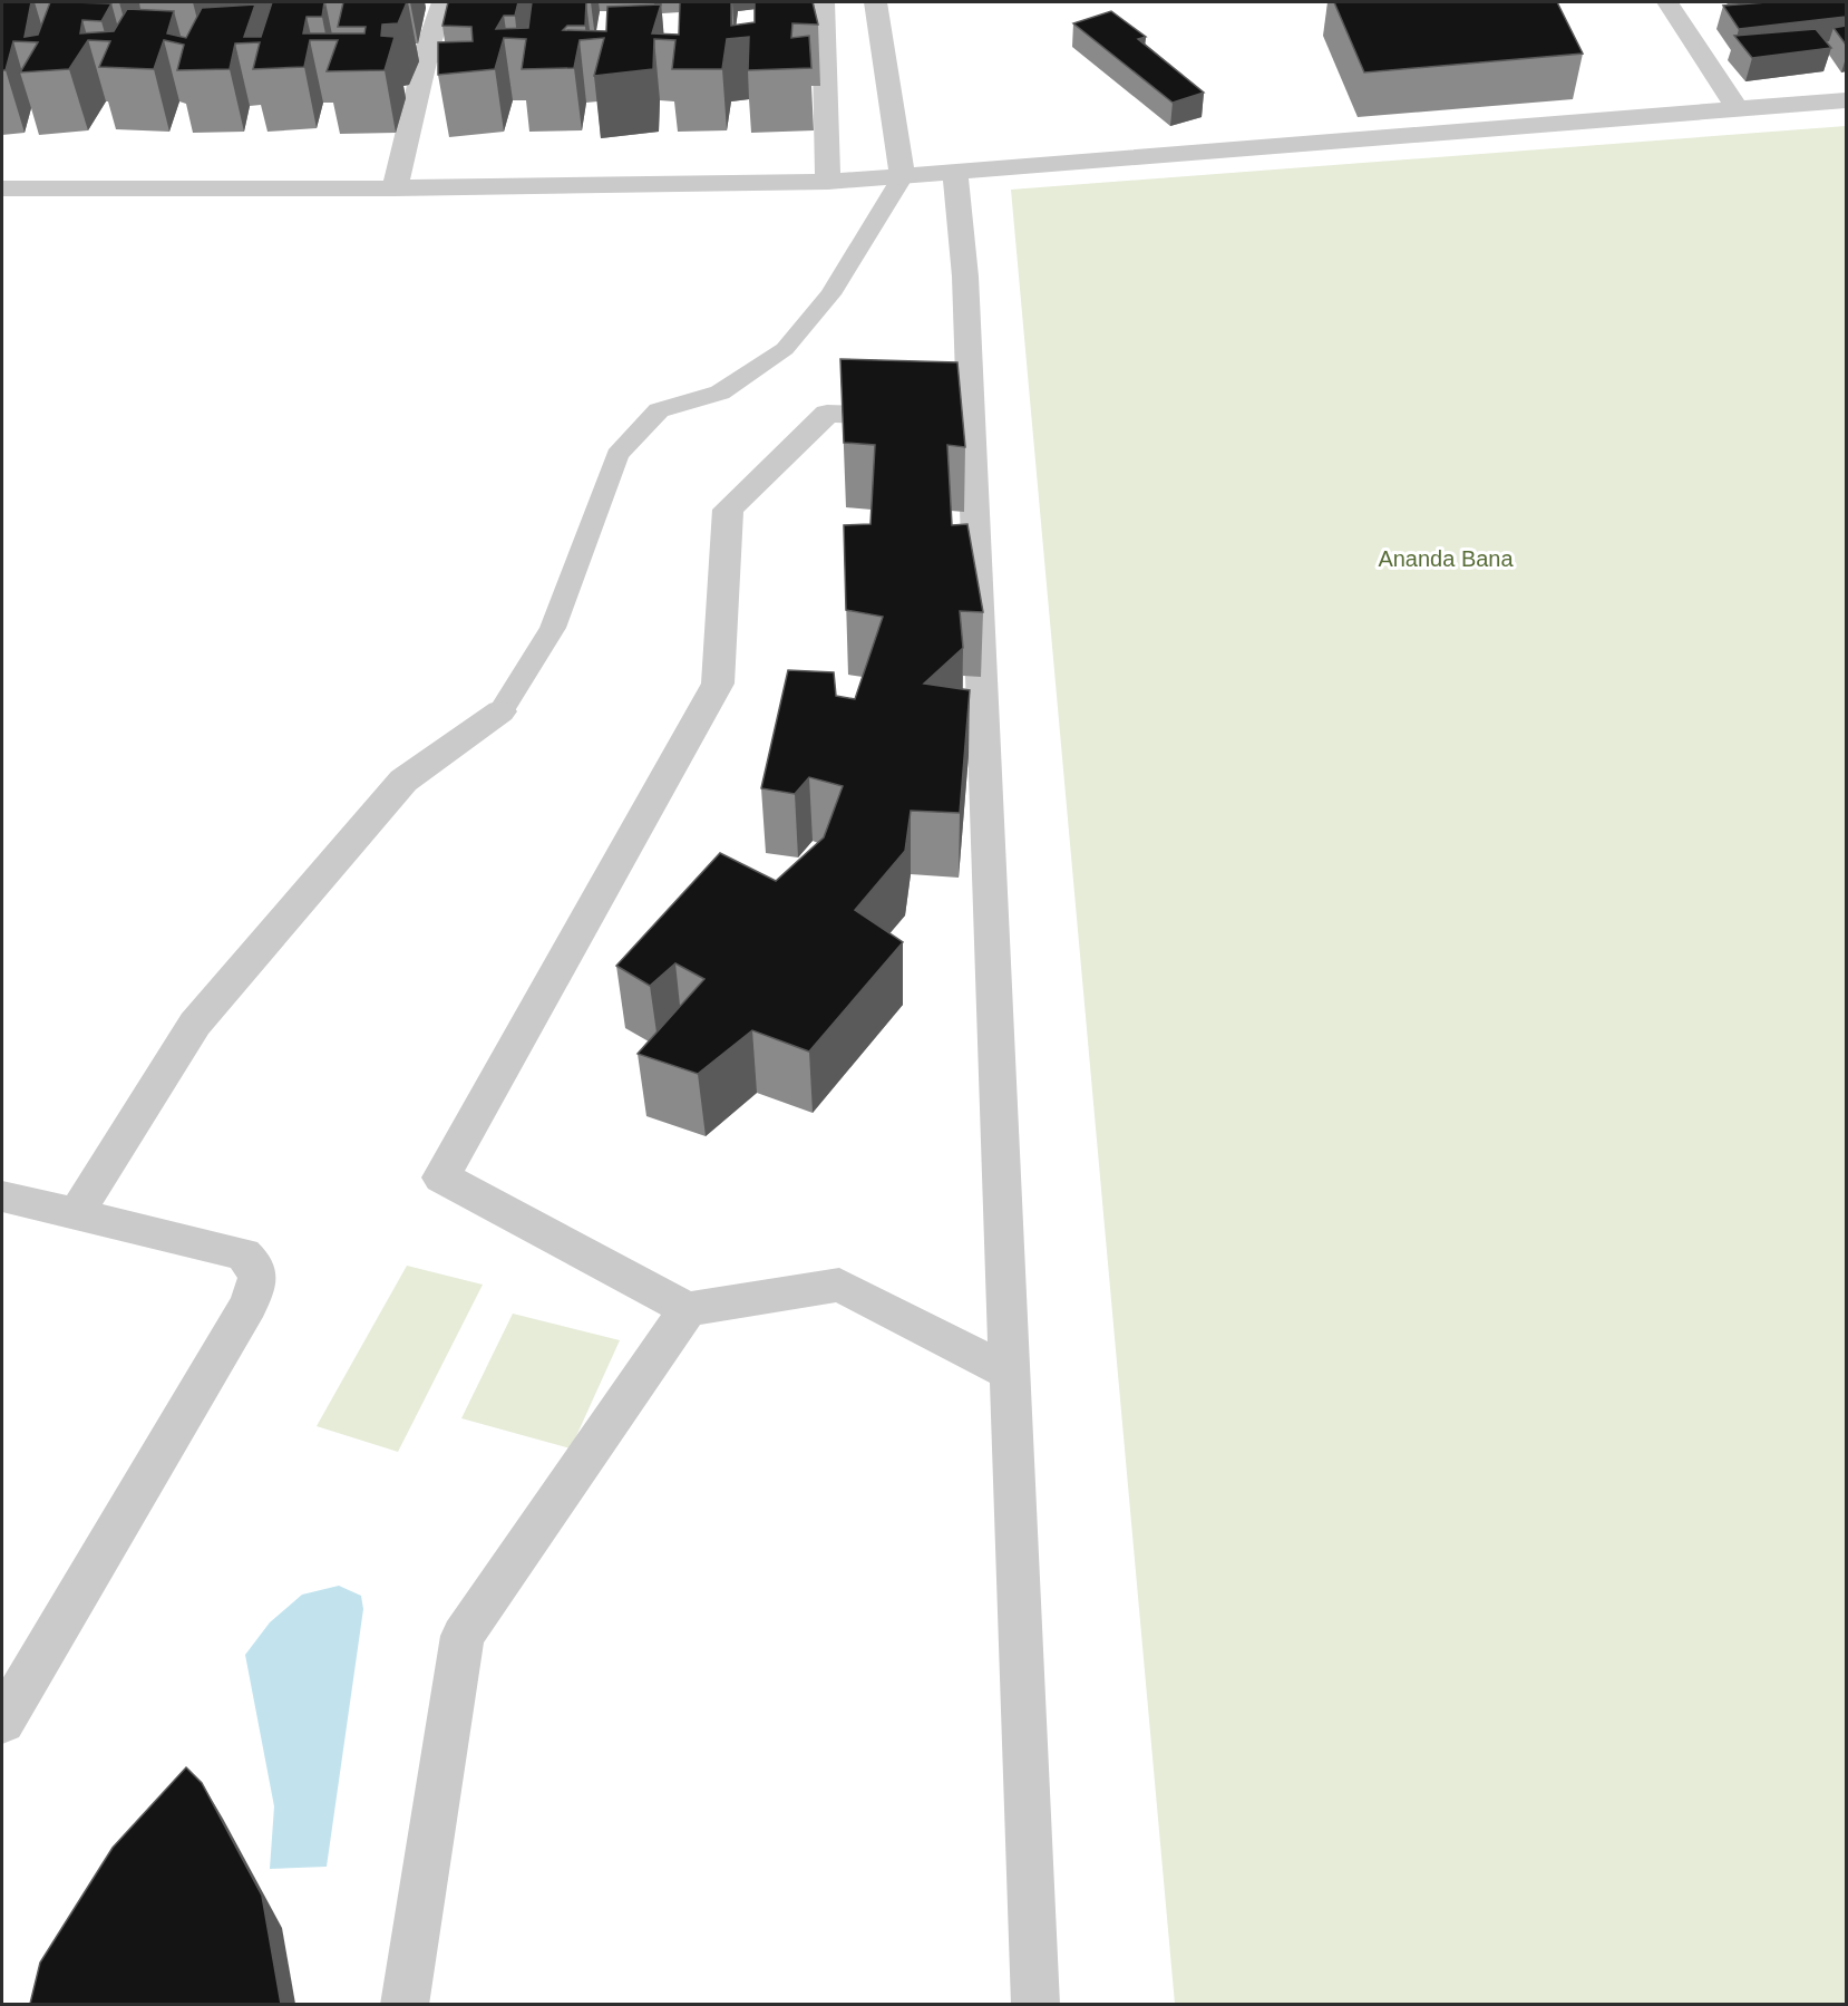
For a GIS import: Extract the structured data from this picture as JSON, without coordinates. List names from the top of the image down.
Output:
{
  "parks": ["Ananda Bana"]
}
